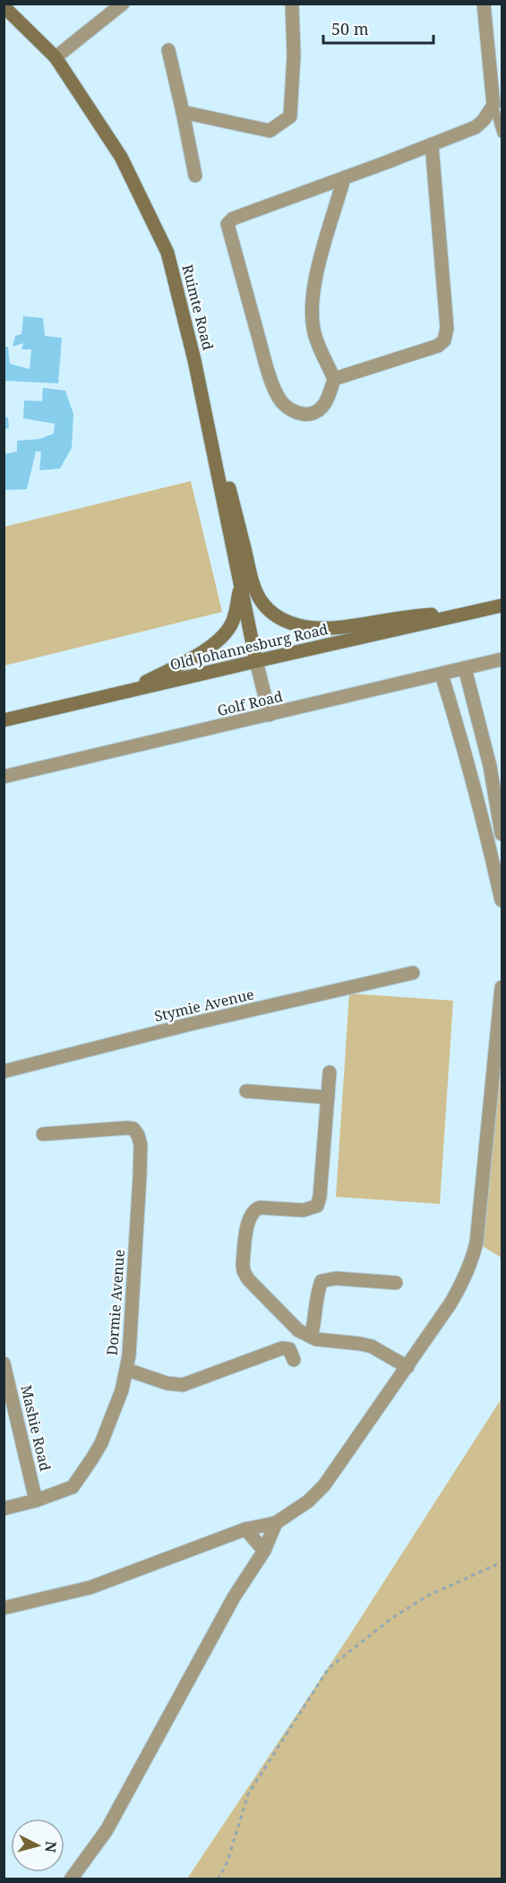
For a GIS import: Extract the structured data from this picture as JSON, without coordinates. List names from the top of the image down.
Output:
{
  "streets": {
    "main road": ["Ruimte Road", "Old Johannesburg Road"],
    "street": [
      "Golf Road",
      "Stymie Avenue",
      "Dormie Avenue",
      "Mashie Road"
    ]
  },
  "crossings": [
    ["Ruimte Road", "Old Johannesburg Road"],
    ["Dormie Avenue", "Mashie Road"]
  ],
  "scale_bar": "50 m",
  "north": "right"
}
